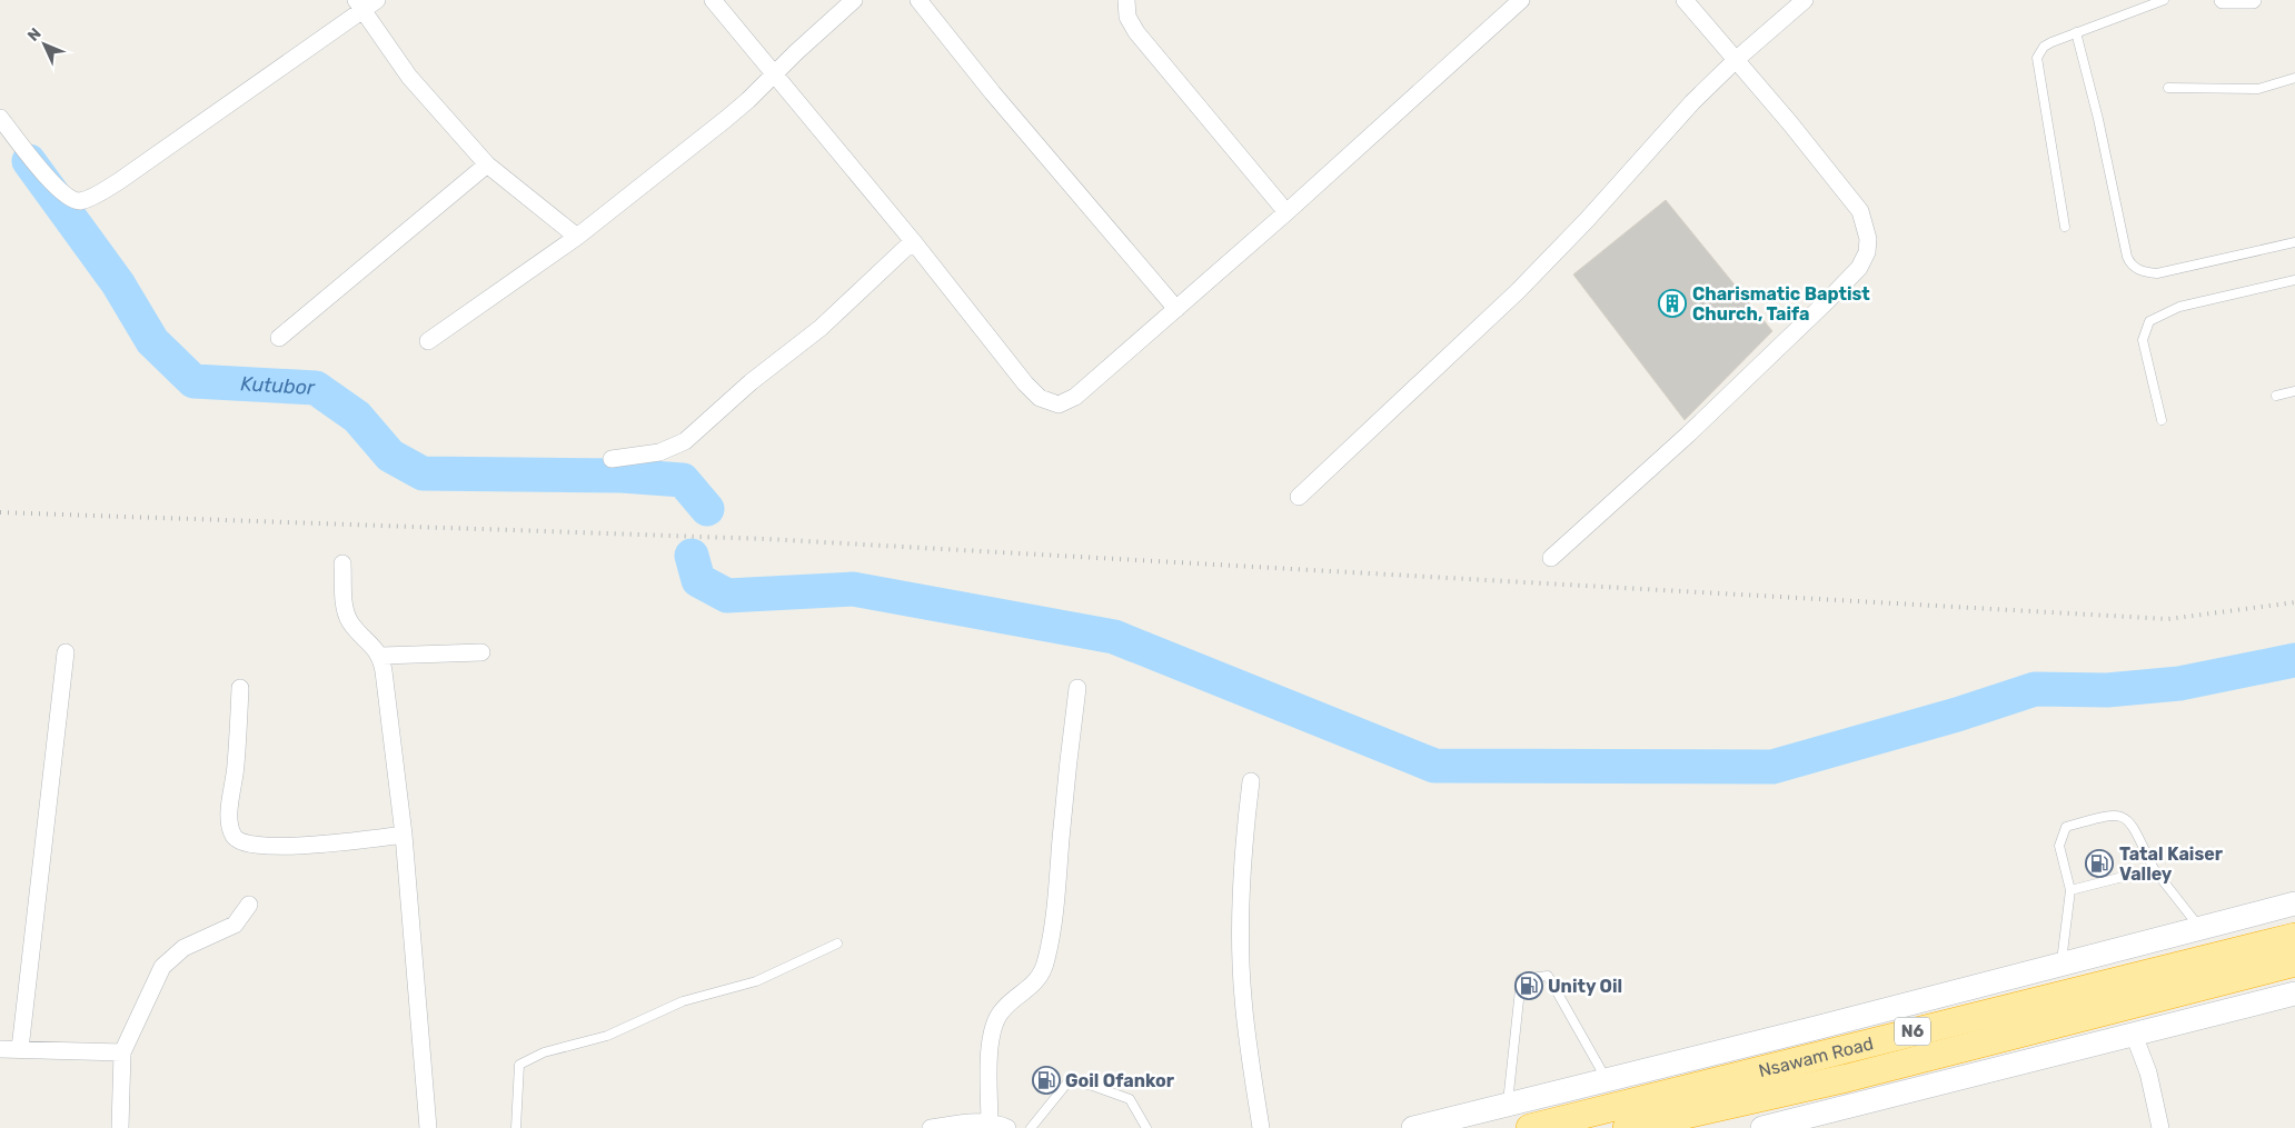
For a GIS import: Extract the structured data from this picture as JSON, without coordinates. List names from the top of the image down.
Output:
{
  "streets": {
    "highway": ["N6", "Nsawam Road"]
  },
  "water": ["Kutubor"],
  "places": {
    "building": ["Charismatic Baptist Church, Taifa"],
    "fuel station": ["Tatal Kaiser Valley", "Unity Oil", "Goil Ofankor"]
  },
  "north": "top left"
}
